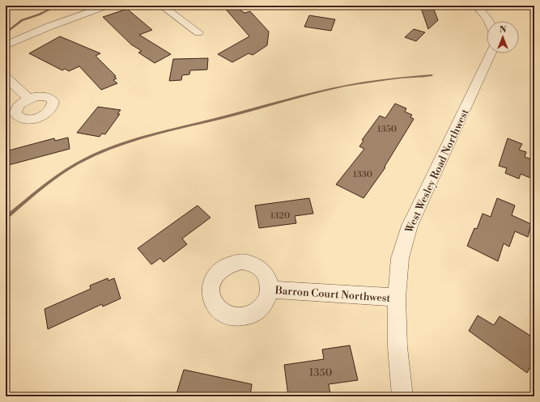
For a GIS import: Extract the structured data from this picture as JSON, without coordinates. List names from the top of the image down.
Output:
{
  "streets": {
    "street": ["West Wesley Road Northwest", "Barron Court Northwest"]
  },
  "crossings": [
    ["West Wesley Road Northwest", "Barron Court Northwest"]
  ],
  "house_numbers": [
    "1350",
    "1330",
    "1320",
    "1350"
  ],
  "north": "top"
}
